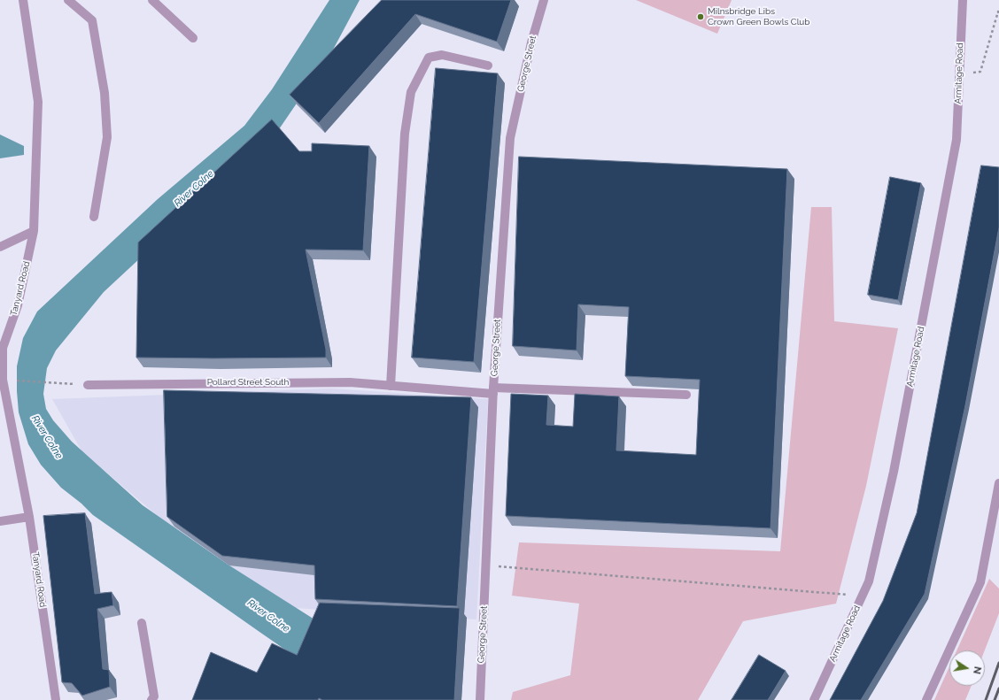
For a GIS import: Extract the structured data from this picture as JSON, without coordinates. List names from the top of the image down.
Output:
{
  "streets": {
    "street": [
      "George Street",
      "Armitage Road",
      "Tanyard Road",
      "Pollard Street South"
    ]
  },
  "crossings": [
    ["George Street", "Pollard Street South"]
  ],
  "water": ["River Colne"],
  "places": ["Milnsbridge Libs Crown Green Bowls Club"],
  "north": "right"
}
